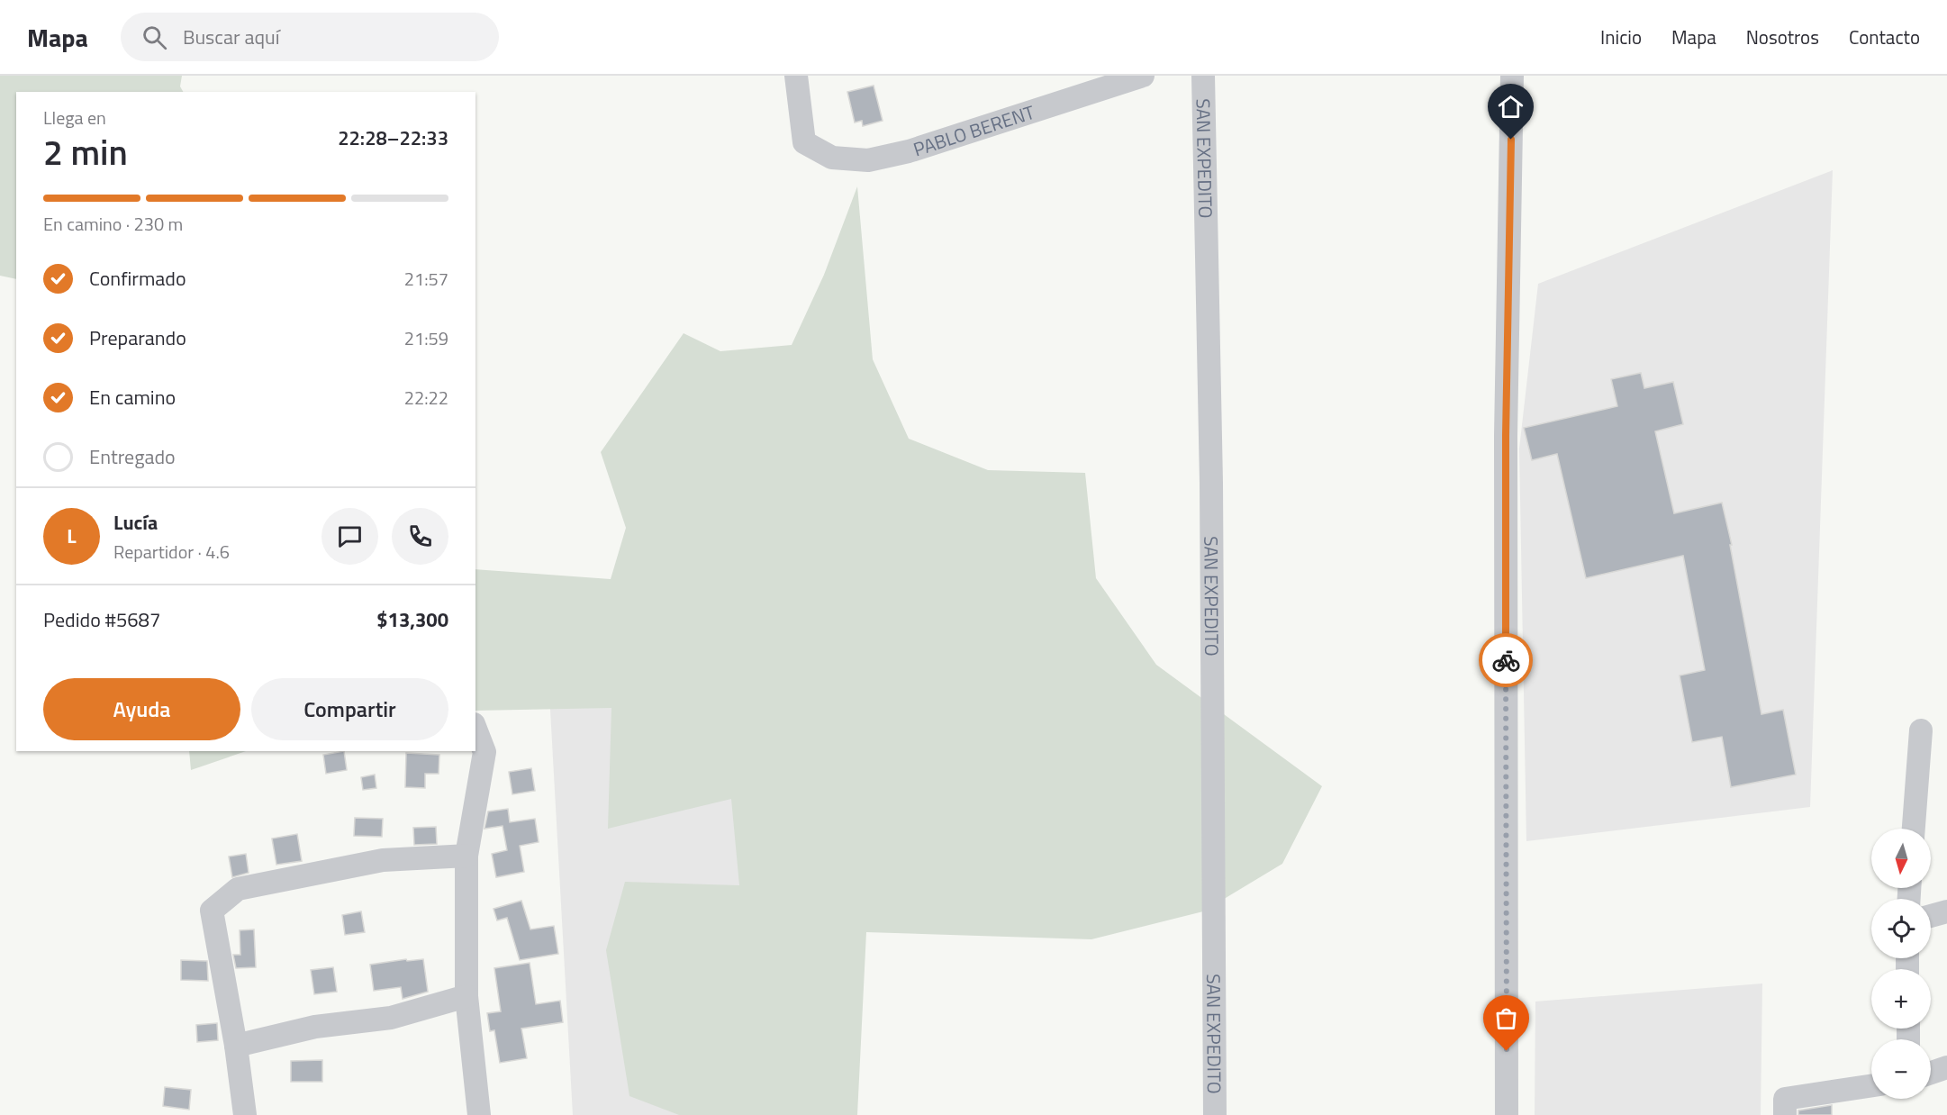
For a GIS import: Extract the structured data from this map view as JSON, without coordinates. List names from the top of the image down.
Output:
{
  "streets": {
    "street": ["PABLO BERENT", "SAN EXPEDITO"]
  },
  "north": "bottom",
  "page": {
    "header": "Mapa",
    "search": "Buscar aquí",
    "nav": [
      "Inicio",
      "Mapa",
      "Nosotros",
      "Contacto"
    ],
    "heading": ["2 min", "Llega en", "22:28–22:33"],
    "panel": [
      "Lucía",
      "Repartidor · 4.6",
      "Pedido #5687",
      "$13,300"
    ],
    "bar": "En camino · 230 m",
    "list": [
      ["Confirmado", "21:57"],
      ["Preparando", "21:59"],
      ["En camino", "22:22"],
      "Entregado"
    ],
    "round": "L",
    "buttons": ["Ayuda", "Compartir"],
    "map_buttons": ["+", "−"]
  }
}
